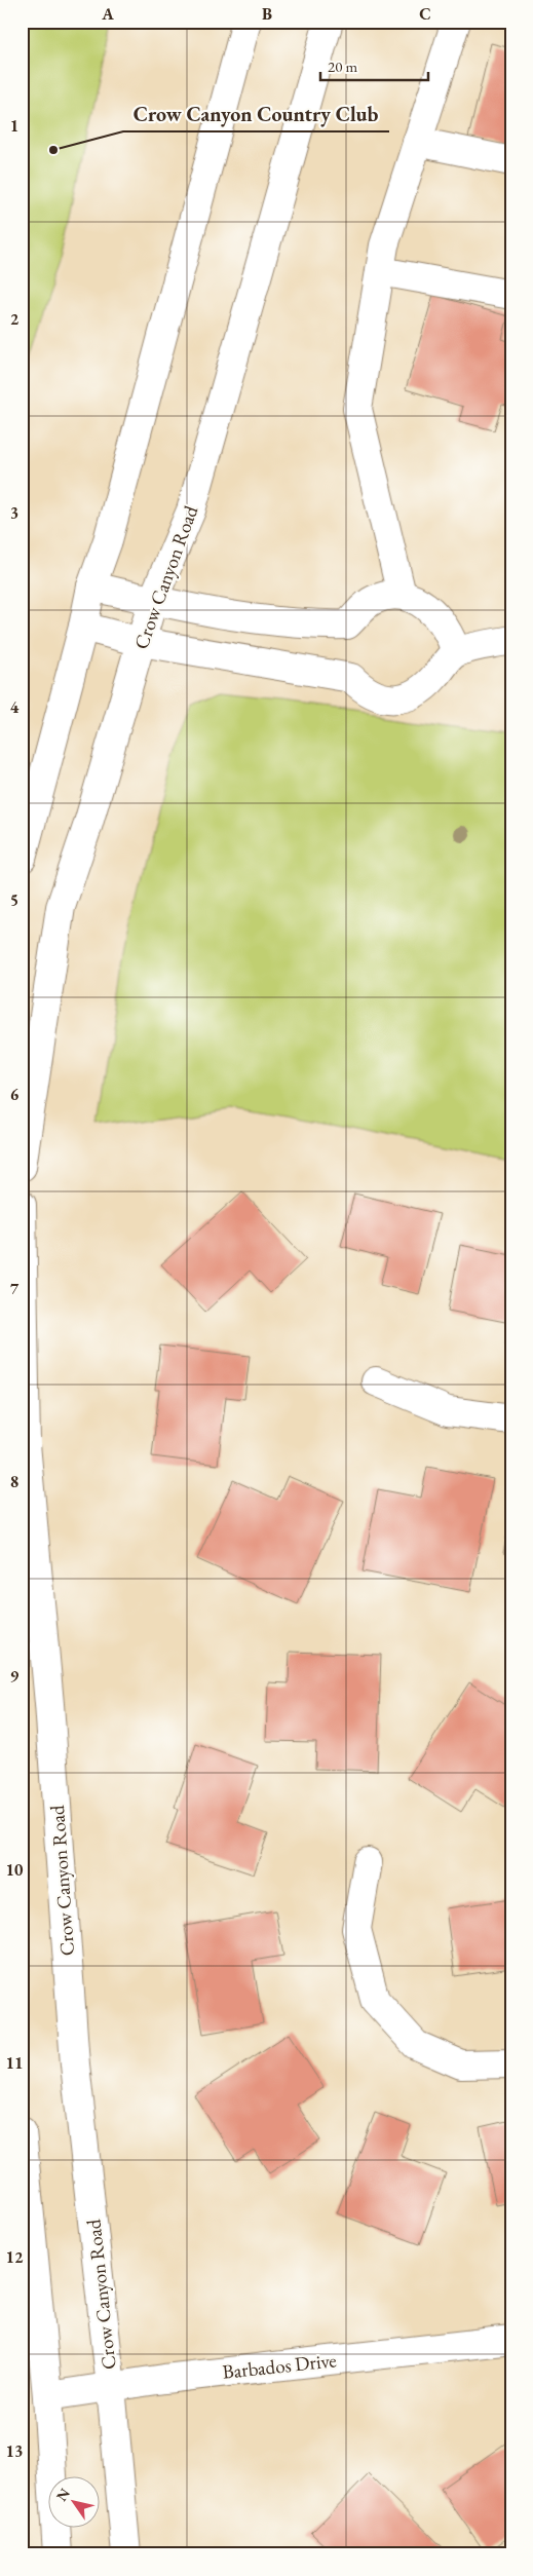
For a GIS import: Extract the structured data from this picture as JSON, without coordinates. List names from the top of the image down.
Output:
{
  "streets": {
    "main road": ["Crow Canyon Road", "Barbados Drive"]
  },
  "crossings": [
    ["Crow Canyon Road", "Barbados Drive"]
  ],
  "places": ["Crow Canyon Country Club"],
  "scale_bar": "20 m",
  "north": "top left",
  "grid": {
    "columns": ["A", "B", "C"],
    "rows": [
      "1",
      "2",
      "3",
      "4",
      "5",
      "6",
      "7",
      "8",
      "9",
      "10",
      "11",
      "12",
      "13"
    ]
  }
}
